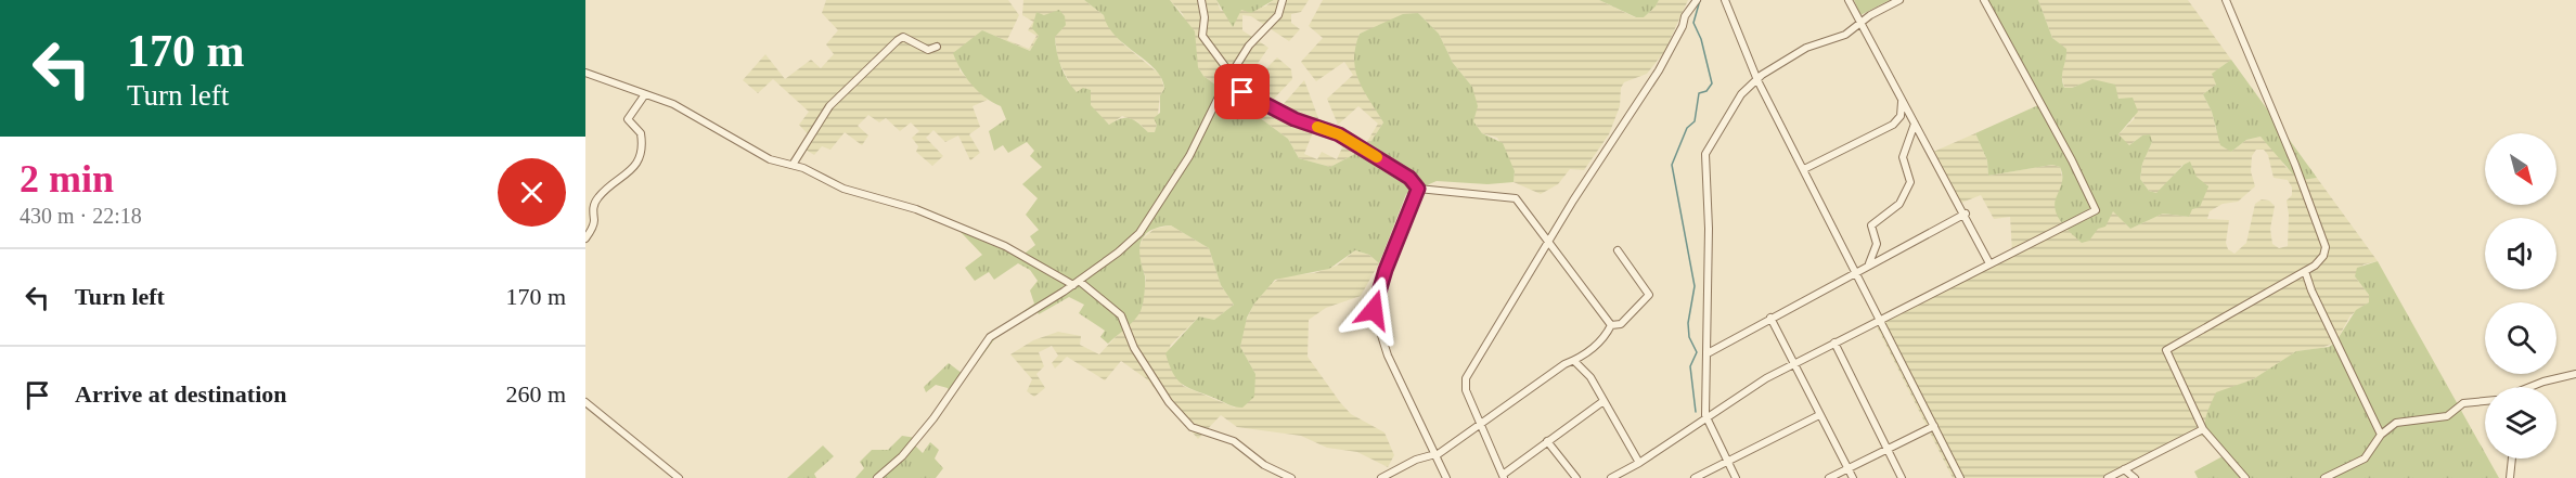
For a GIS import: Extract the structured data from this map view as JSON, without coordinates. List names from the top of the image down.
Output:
{
  "north": "bottom right",
  "page": {
    "turn": ["170 m", "Turn left"],
    "heading": ["2 min", "430 m · 22:18"],
    "list": [
      {
        "name": "Turn left",
        "value": "170 m"
      },
      {
        "name": "Arrive at destination",
        "value": "260 m"
      }
    ]
  }
}
